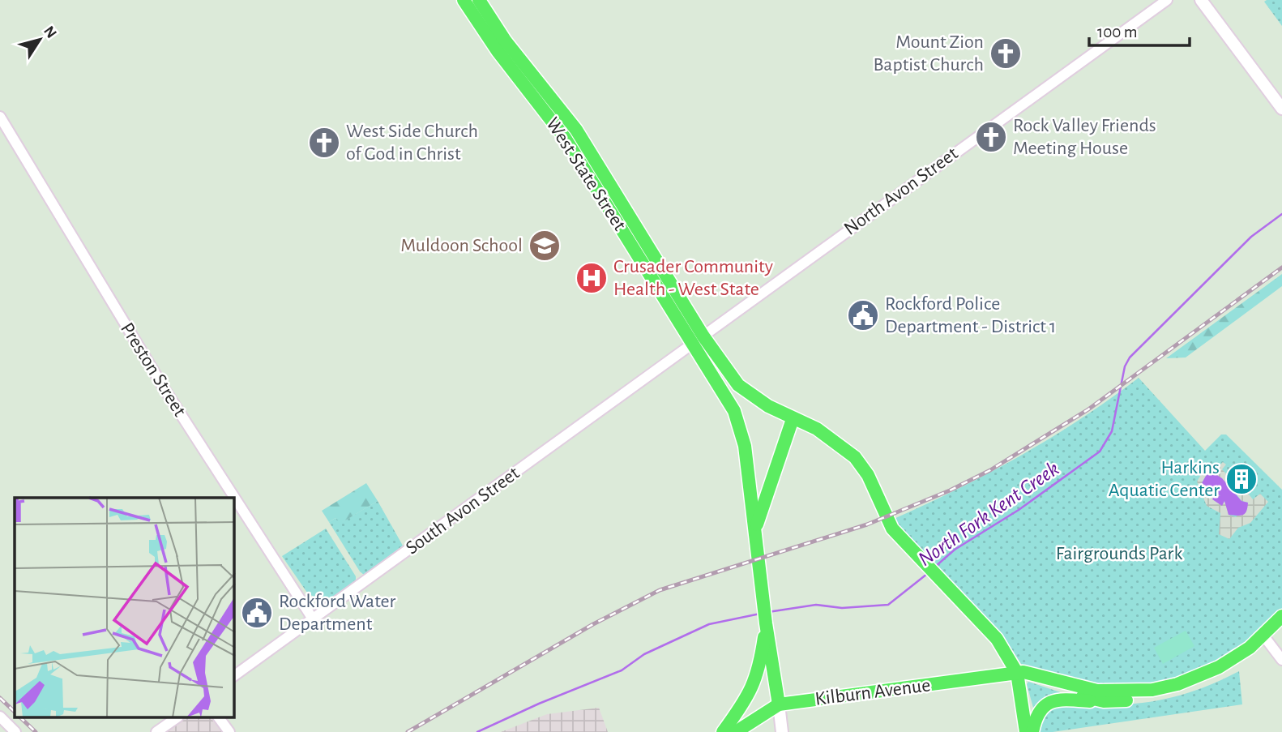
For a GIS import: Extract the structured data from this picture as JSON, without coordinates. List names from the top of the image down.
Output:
{
  "streets": {
    "main road": ["West State Street", "Kilburn Avenue"],
    "street": ["North Avon Street", "Preston Street", "South Avon Street"]
  },
  "crossings": [
    ["West State Street", "North Avon Street"],
    ["West State Street", "South Avon Street"],
    ["West State Street", "Kilburn Avenue"],
    ["North Avon Street", "South Avon Street"],
    ["Preston Street", "South Avon Street"]
  ],
  "water": ["North Fork Kent Creek"],
  "parks": ["Fairgrounds Park"],
  "places": {
    "church": ["Mount Zion Baptist Church", "Rock Valley Friends Meeting House", "West Side Church of God in Christ"],
    "school or university": ["Muldoon School"],
    "hospital": ["Crusader Community Health - West State"],
    "public building": ["Rockford Police Department - District 1", "Rockford Water Department"],
    "building": ["Harkins Aquatic Center"]
  },
  "scale_bar": "100 m",
  "north": "top right"
}
